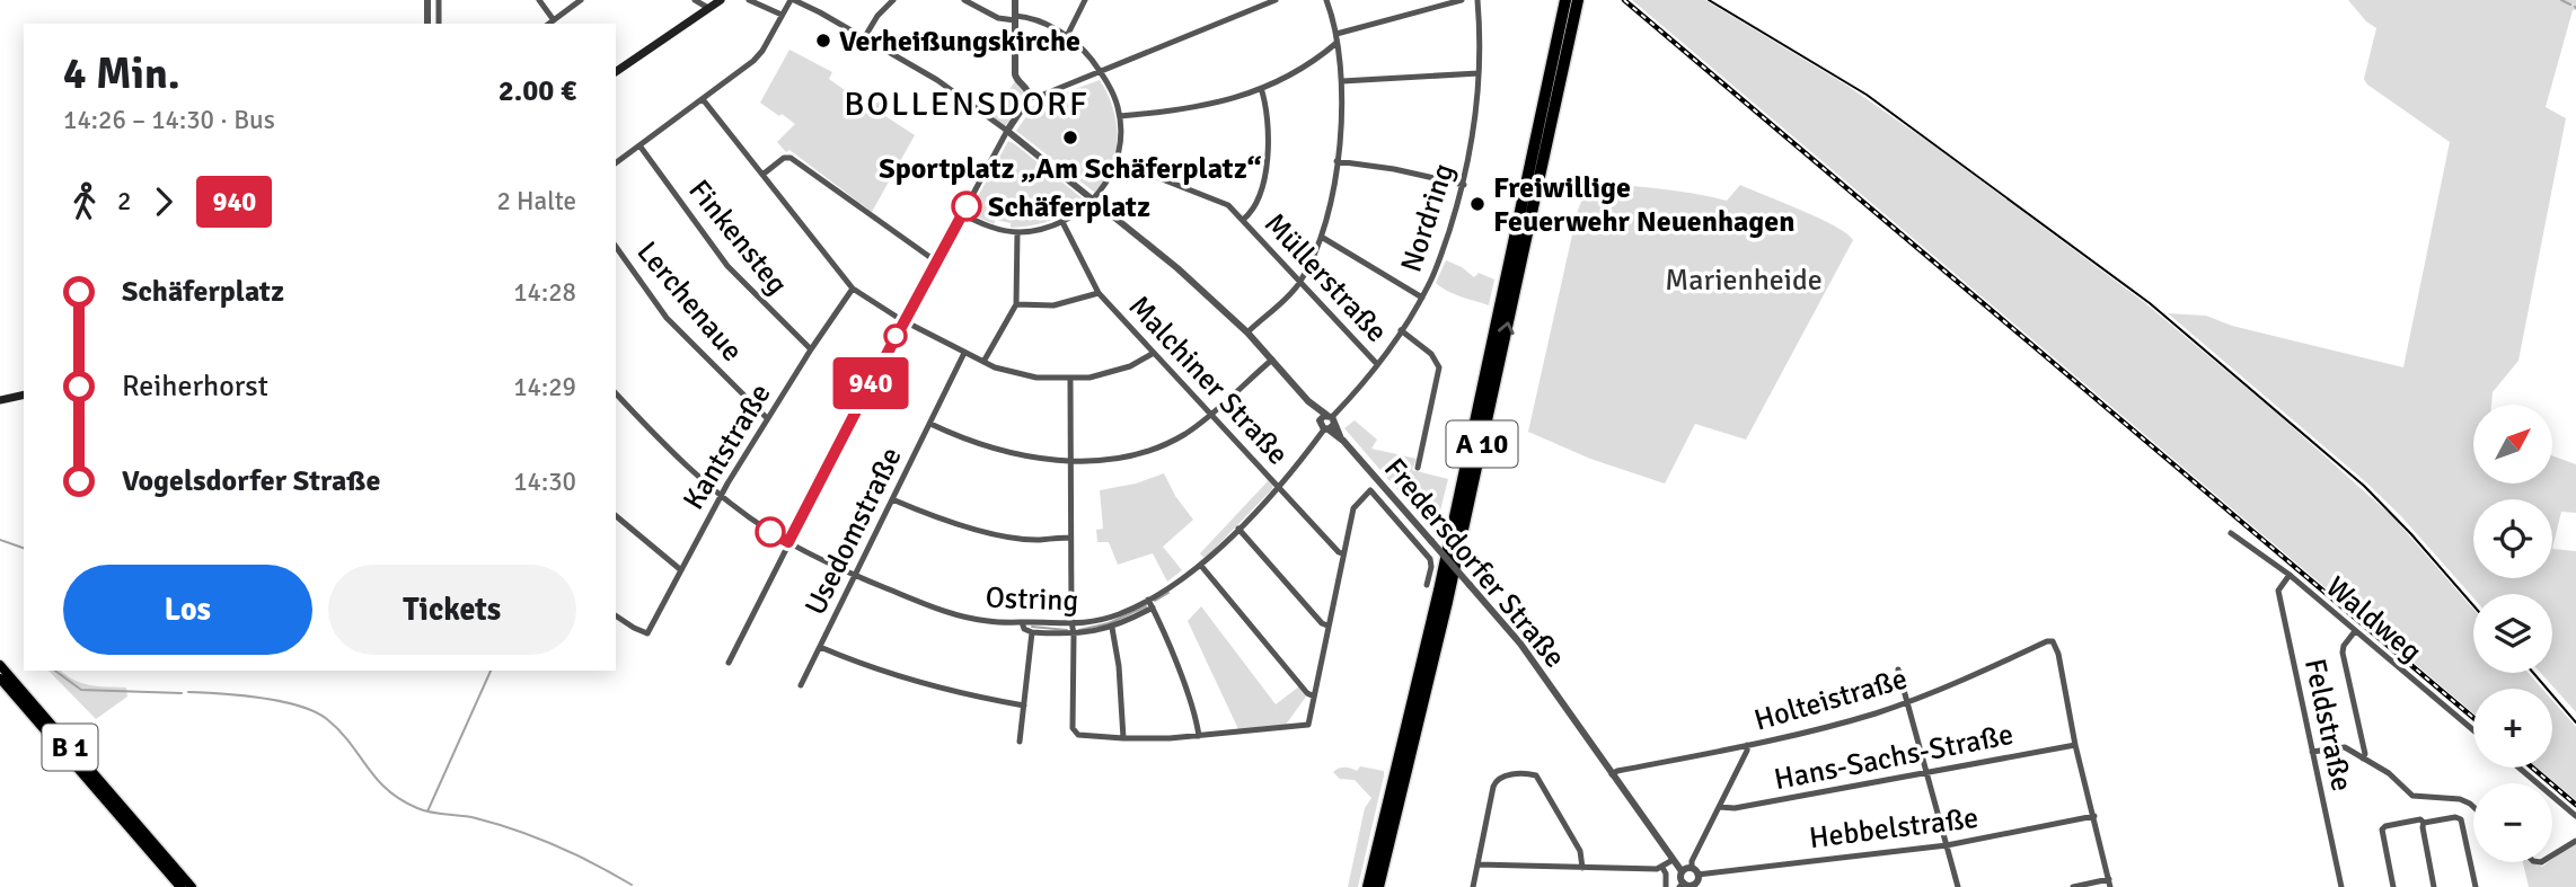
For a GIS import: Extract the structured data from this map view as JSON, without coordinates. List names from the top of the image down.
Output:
{
  "streets": {
    "highway": ["A 10"],
    "main road": ["B 1"],
    "street": [
      "Nordring",
      "Finkensteg",
      "Müllerstraße",
      "Lerchenaue",
      "Malchiner Straße",
      "Kantstraße",
      "Usedomstraße",
      "Fredersdorfer Straße",
      "Ostring",
      "Waldweg",
      "Holteistraße",
      "Feldstraße",
      "Hans-Sachs-Straße",
      "Hebbelstraße"
    ]
  },
  "crossings": [
    ["Nordring", "Müllerstraße"],
    ["Nordring", "Fredersdorfer Straße"],
    ["Nordring", "Ostring"],
    ["Finkensteg", "Kantstraße"],
    ["Lerchenaue", "Kantstraße"],
    ["Malchiner Straße", "Ostring"],
    ["Kantstraße", "Ostring"],
    ["Usedomstraße", "Ostring"],
    ["Fredersdorfer Straße", "Ostring"],
    ["Fredersdorfer Straße", "Holteistraße"],
    ["Fredersdorfer Straße", "Hebbelstraße"],
    ["Waldweg", "Feldstraße"],
    ["Holteistraße", "Hans-Sachs-Straße"]
  ],
  "districts": ["BOLLENSDORF"],
  "parks": ["Marienheide"],
  "places": [
    "Verheißungskirche",
    "Sportplatz „Am Schäferplatz“",
    "Freiwillige Feuerwehr Neuenhagen",
    "Schäferplatz"
  ],
  "lines": ["bus line 940"],
  "north": "top right",
  "page": {
    "on_map": "940",
    "heading": ["4 Min.", "14:26 – 14:30 · Bus", "2.00 €"],
    "legs": ["2", "940", "2 Halte"],
    "list": [
      {
        "name": "Schäferplatz",
        "value": "14:28"
      },
      {
        "name": "Reiherhorst",
        "value": "14:29"
      },
      {
        "name": "Vogelsdorfer Straße",
        "value": "14:30"
      }
    ],
    "map_buttons": ["+", "−"],
    "buttons": ["Los", "Tickets"]
  }
}
